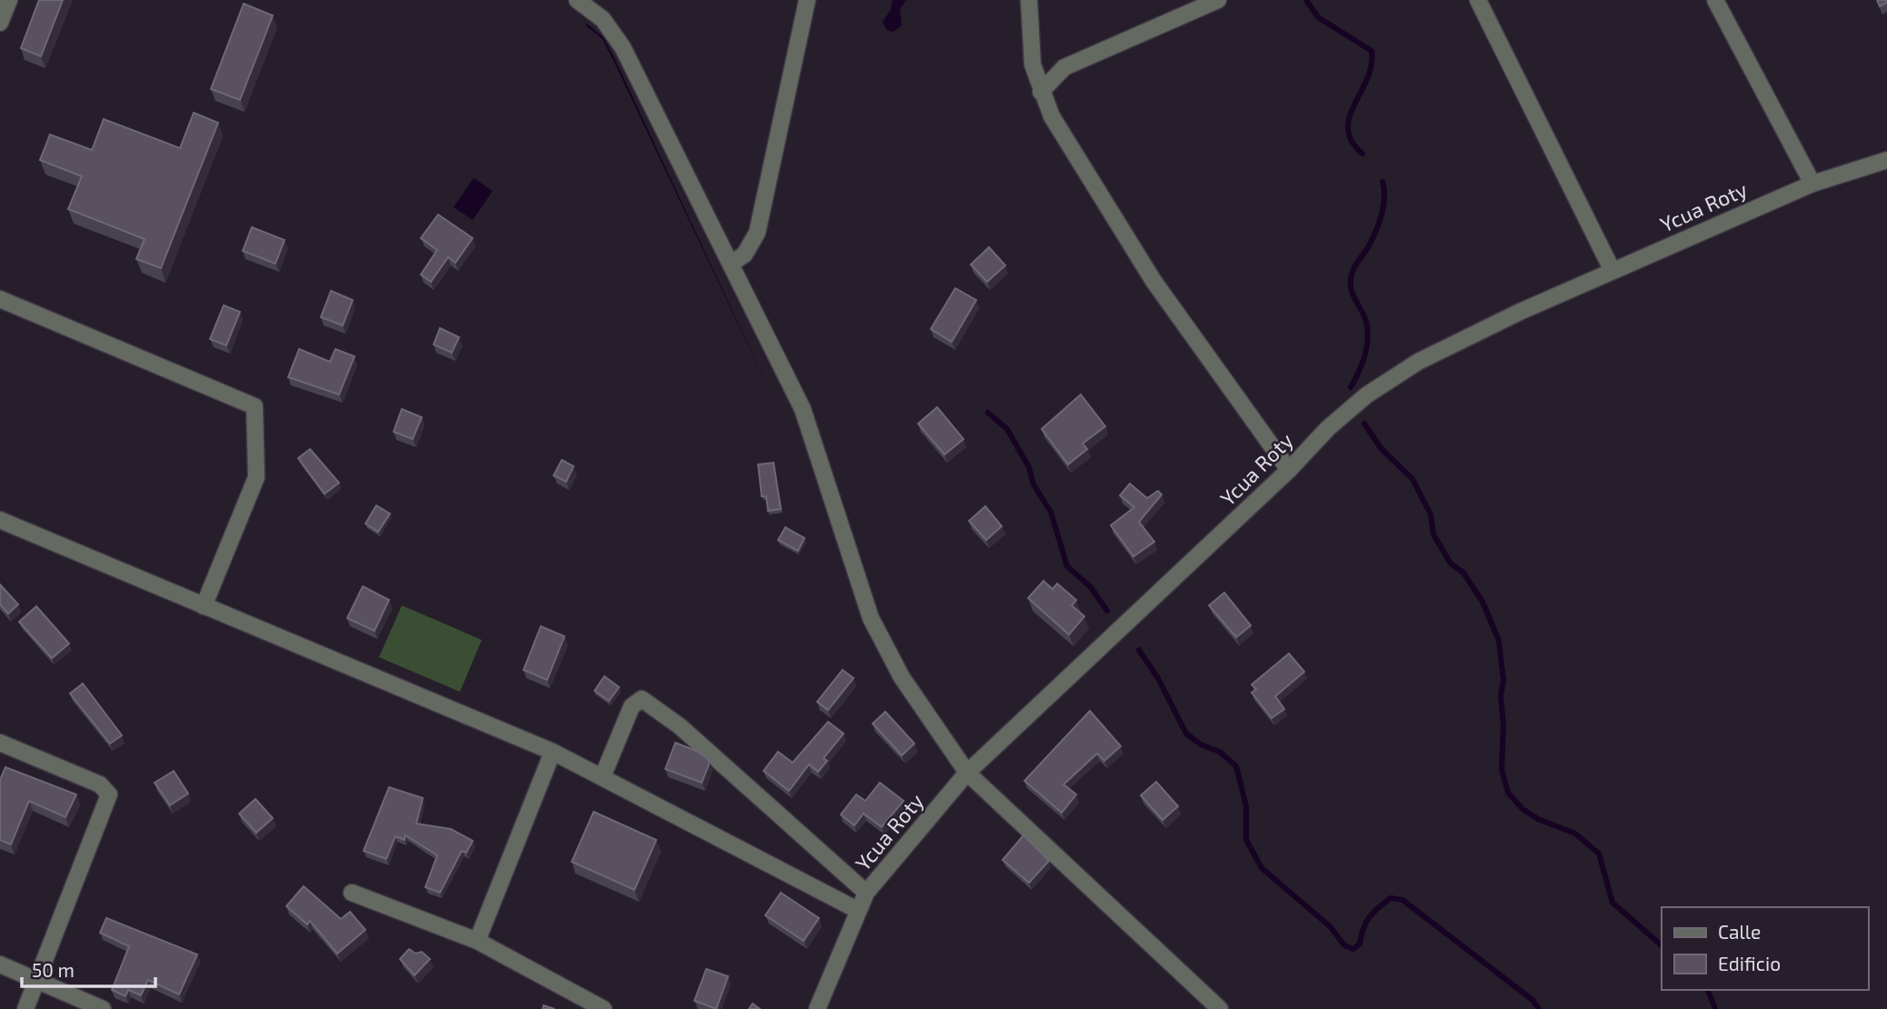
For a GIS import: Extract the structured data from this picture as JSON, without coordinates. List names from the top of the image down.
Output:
{
  "streets": {
    "street": ["Ycua Roty"]
  },
  "legend": ["Calle", "Edificio"],
  "scale_bar": "50 m"
}
